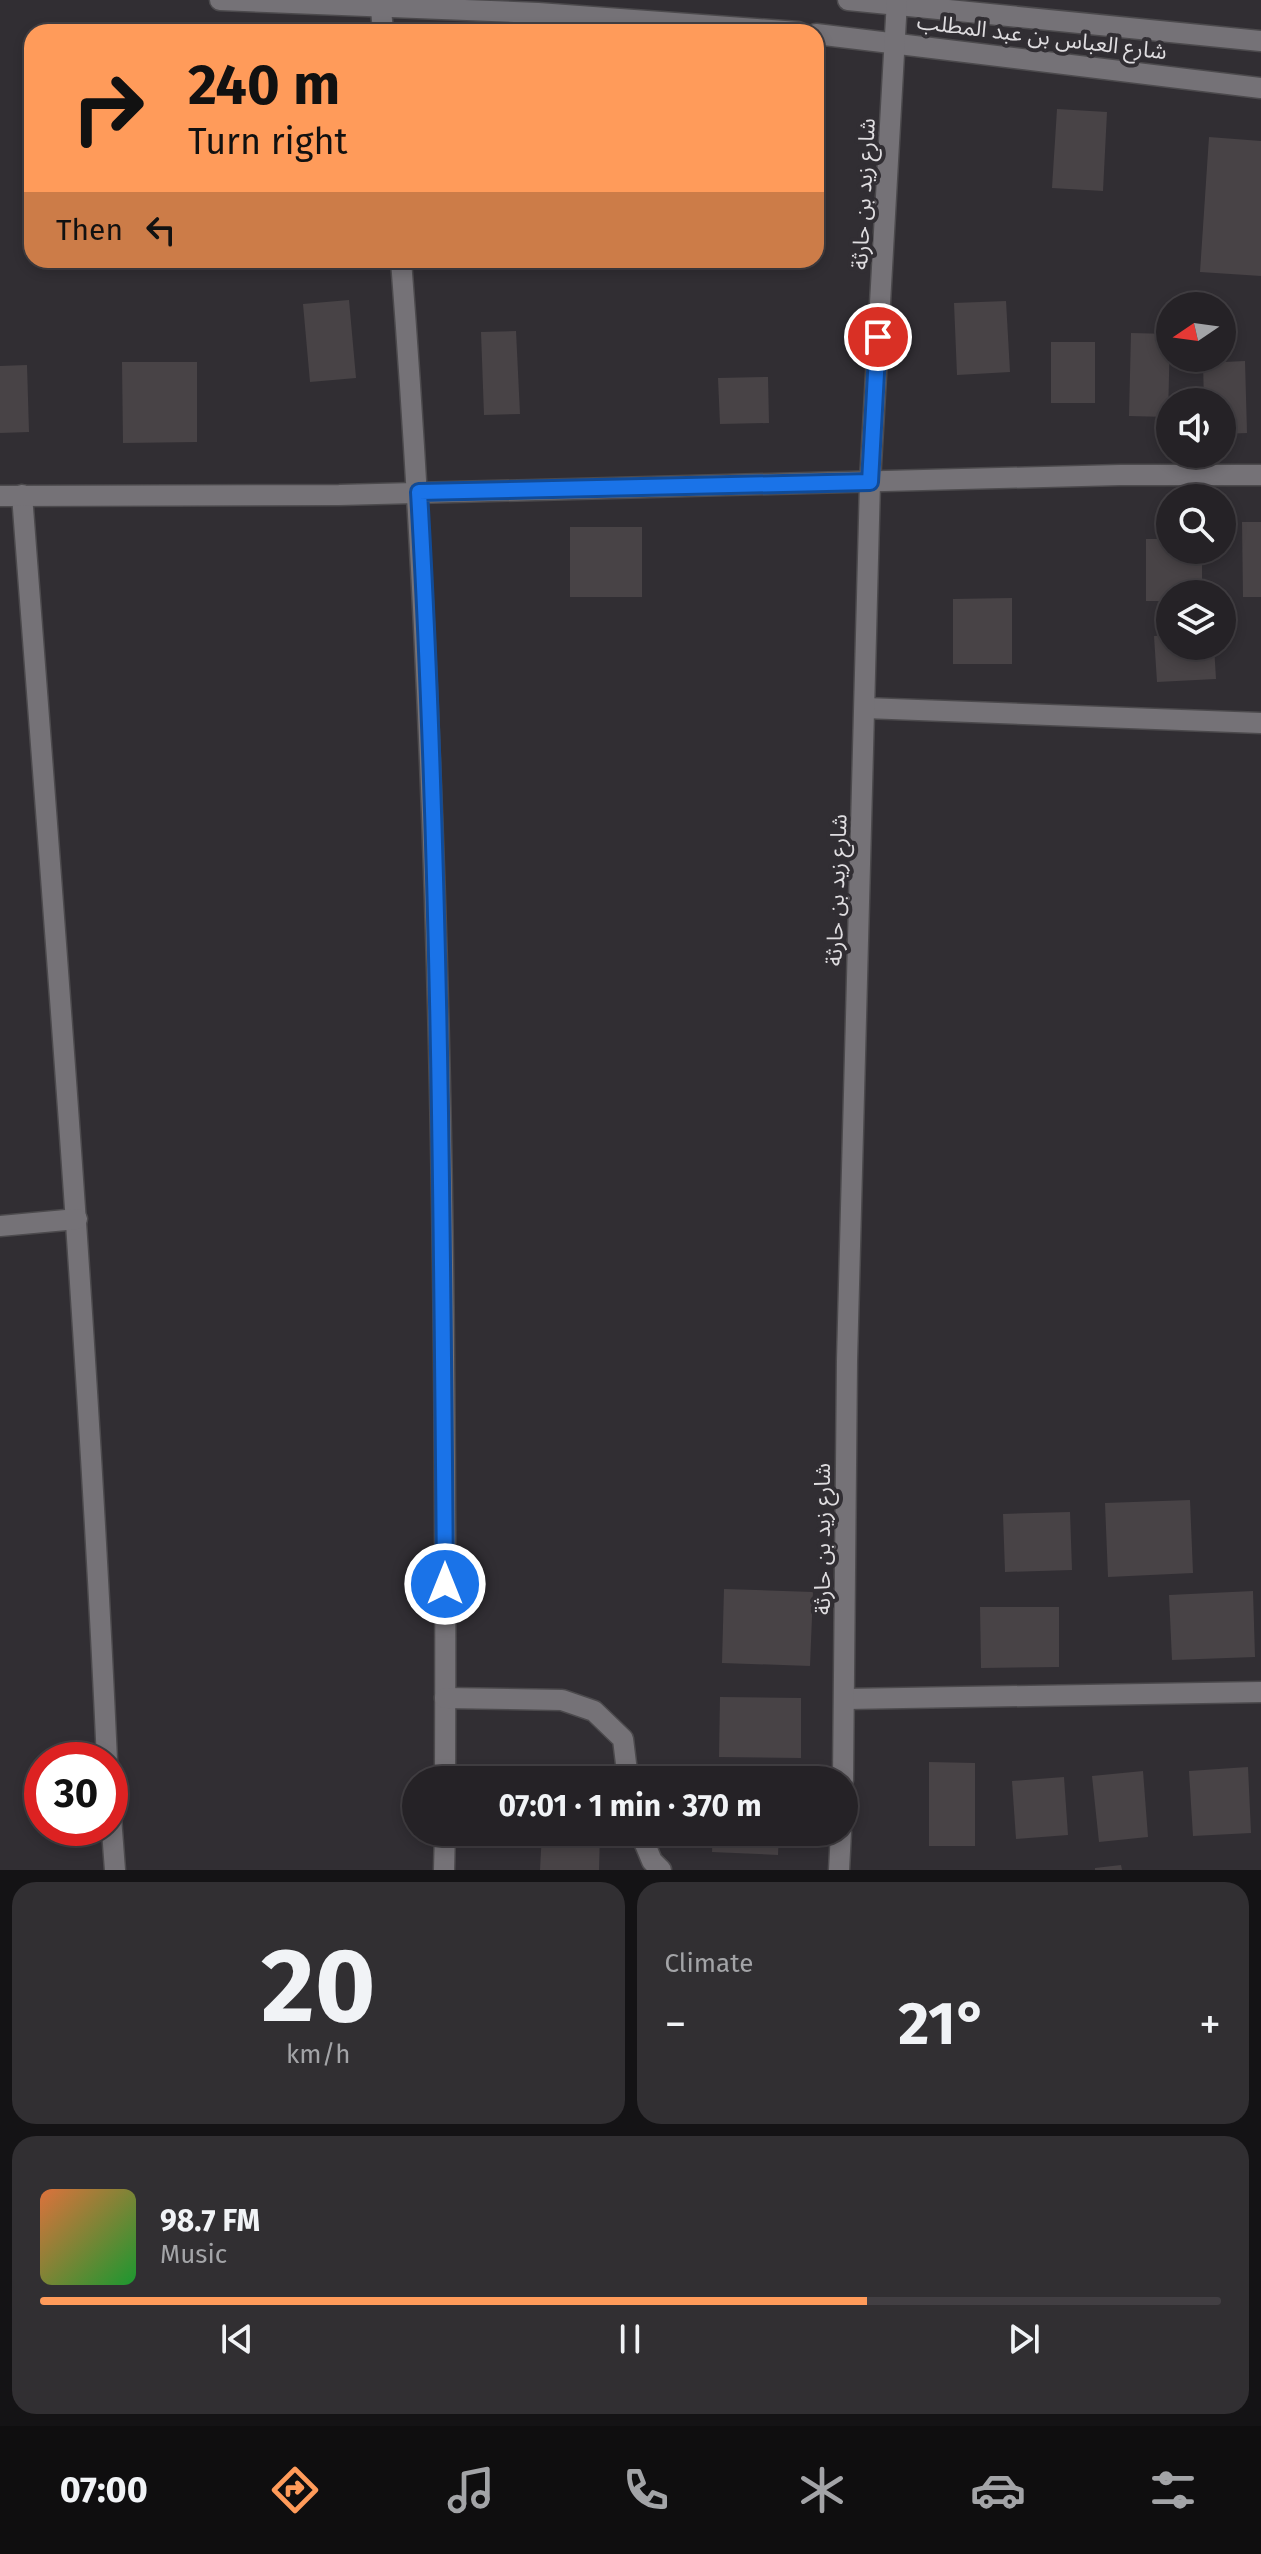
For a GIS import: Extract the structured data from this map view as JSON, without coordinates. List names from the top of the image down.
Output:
{
  "streets": {
    "street": ["شارع العباس بن عبد المطلب", "شارع زيد بن حارثة"]
  },
  "crossings": [
    ["شارع العباس بن عبد المطلب", "شارع زيد بن حارثة"]
  ],
  "north": "left",
  "page": {
    "turn": ["240 m", "Turn right"],
    "then": "Then",
    "limit": "30",
    "trip": "07:01 · 1 min · 370 m",
    "tile": [
      ["20", "km/h"],
      "Climate"
    ],
    "heat": ["−", "21°", "+"],
    "song": ["98.7 FM", "Music"],
    "tabs": "07:00"
  }
}
